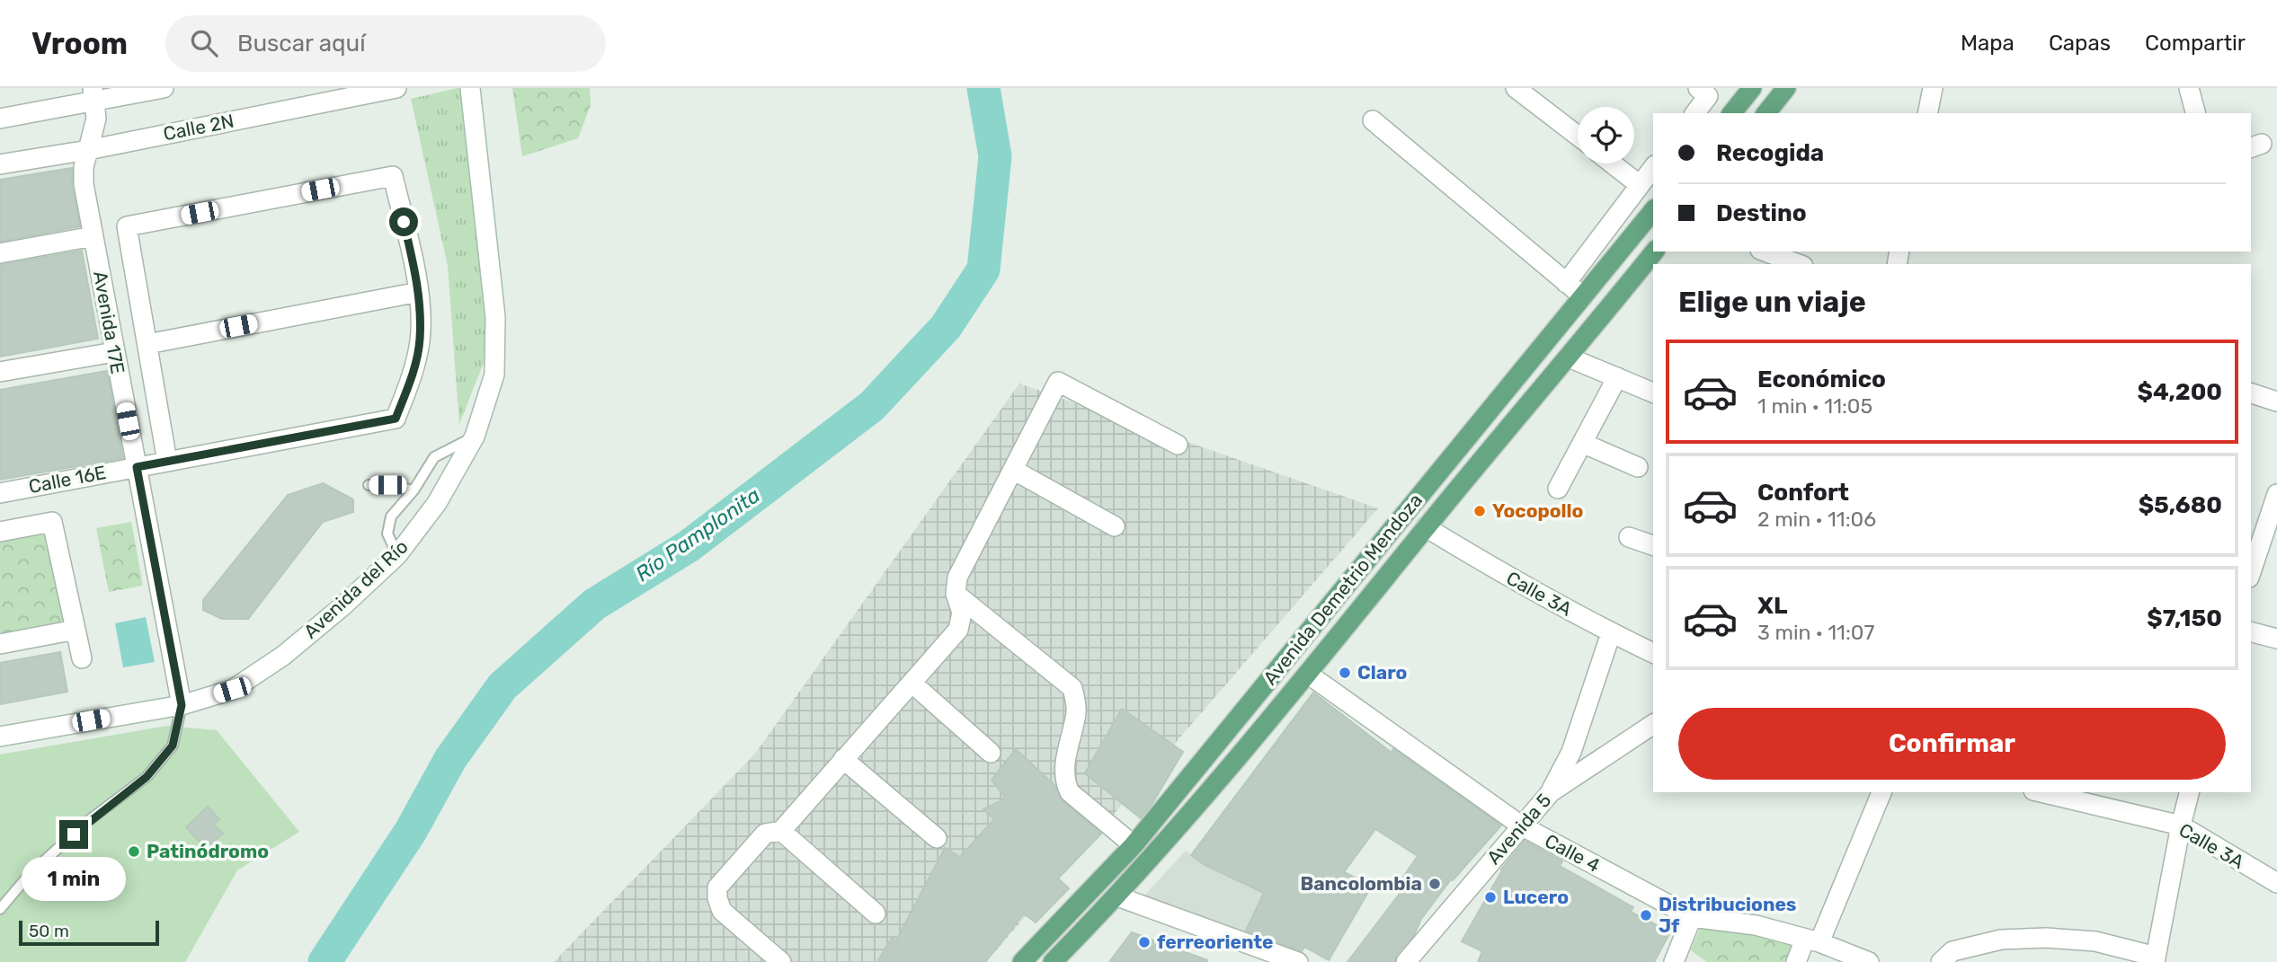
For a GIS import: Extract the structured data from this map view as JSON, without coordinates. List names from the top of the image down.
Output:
{
  "streets": {
    "main road": ["Avenida Demetrio Mendoza"],
    "street": [
      "Calle 2N",
      "Avenida 17E",
      "Calle 16E",
      "Avenida del Río",
      "Calle 3A",
      "Avenida 5",
      "Calle 4"
    ]
  },
  "crossings": [
    ["Calle 2N", "Avenida 17E"],
    ["Avenida 17E", "Calle 16E"],
    ["Avenida 17E", "Avenida del Río"],
    ["Avenida Demetrio Mendoza", "Calle 3A"],
    ["Avenida Demetrio Mendoza", "Calle 4"],
    ["Avenida 5", "Calle 4"]
  ],
  "water": ["Río Pamplonita"],
  "places": [
    "Yocopollo",
    "Claro",
    "Patinódromo",
    "Bancolombia",
    "Lucero",
    "Distribuciones Jf",
    "ferreoriente"
  ],
  "scale_bar": "50 m",
  "page": {
    "header": "Vroom",
    "search": "Buscar aquí",
    "nav": ["Mapa", "Capas", "Compartir"],
    "banner": ["Recogida", "Destino"],
    "heading": "Elige un viaje",
    "list": [
      {
        "name": "Económico",
        "note": "1 min · 11:05",
        "value": "$4,200"
      },
      {
        "name": "Confort",
        "note": "2 min · 11:06",
        "value": "$5,680"
      },
      {
        "name": "XL",
        "note": "3 min · 11:07",
        "value": "$7,150"
      }
    ],
    "buttons": "Confirmar",
    "bubble": "1 min",
    "scale": "50 m"
  }
}
